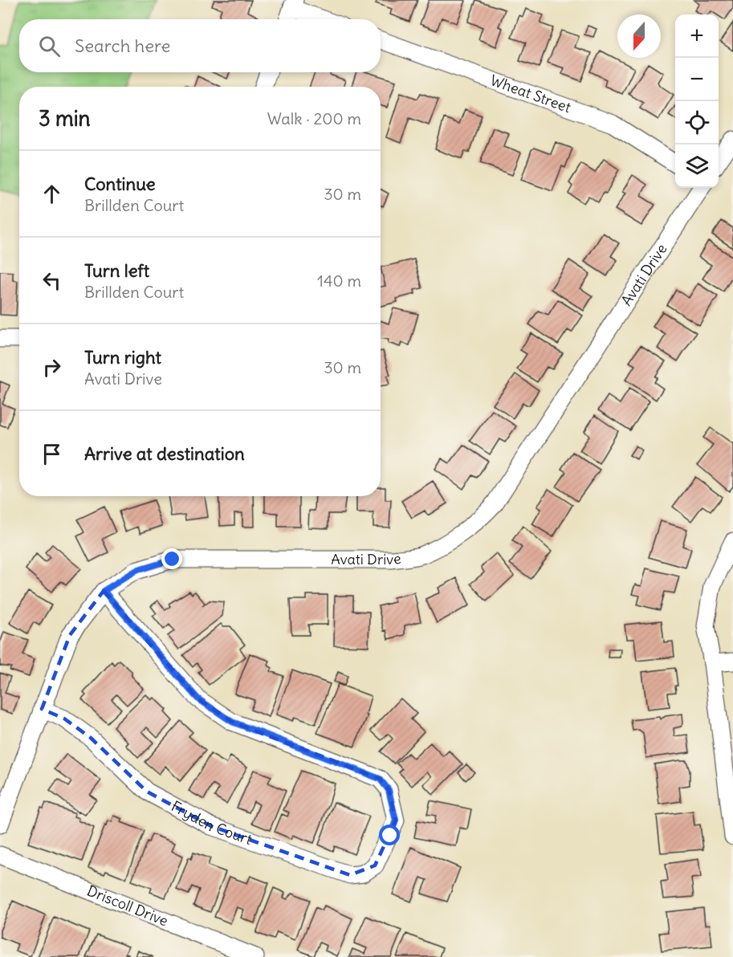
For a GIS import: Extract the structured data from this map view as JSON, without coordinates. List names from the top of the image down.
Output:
{
  "streets": {
    "street": [
      "Wheat Street",
      "Avati Drive",
      "Fryden Court",
      "Driscoll Drive"
    ]
  },
  "crossings": [
    ["Avati Drive", "Fryden Court"]
  ],
  "north": "bottom",
  "page": {
    "map_buttons": ["+", "−"],
    "search": "Search here",
    "heading": ["3 min", "Walk · 200 m"],
    "list": [
      ["Continue", "Brillden Court", "30 m"],
      ["Turn left", "Brillden Court", "140 m"],
      ["Turn right", "Avati Drive", "30 m"],
      "Arrive at destination"
    ]
  }
}
